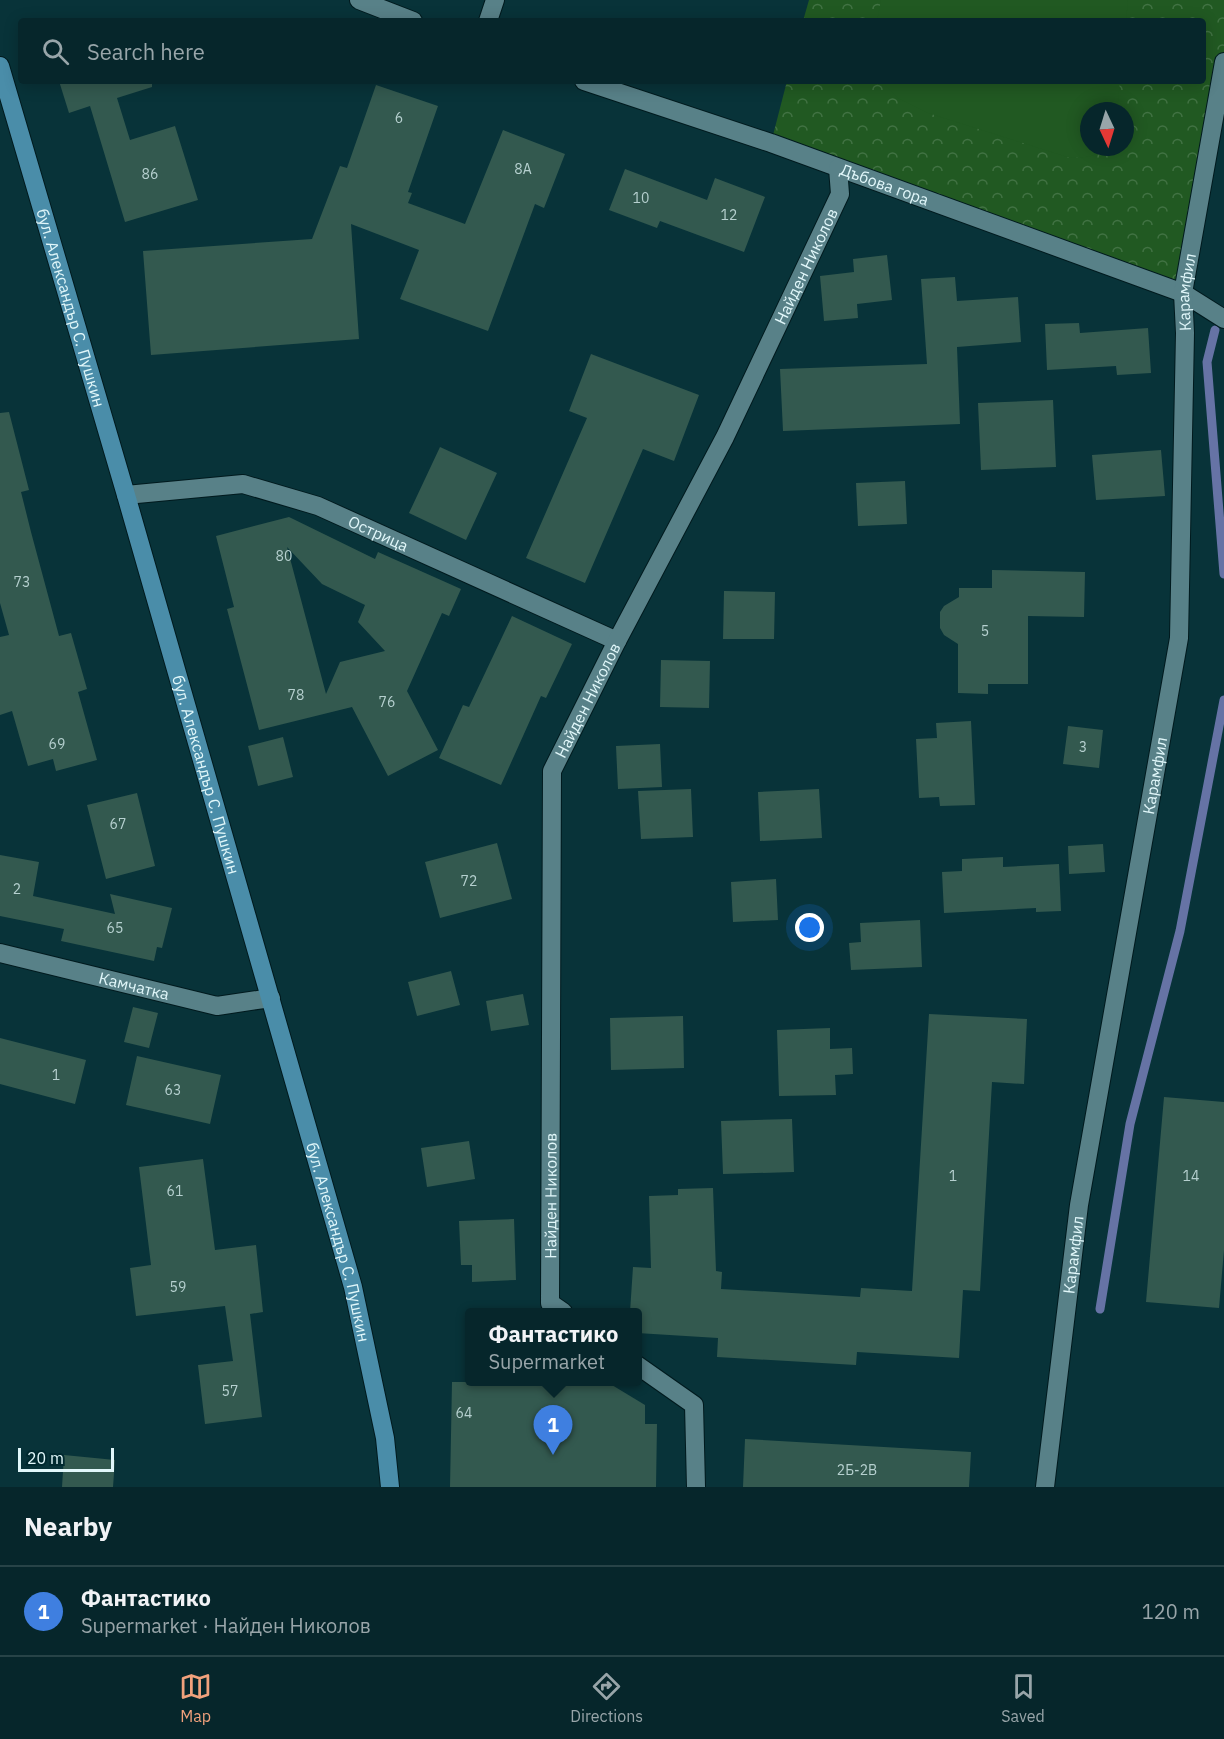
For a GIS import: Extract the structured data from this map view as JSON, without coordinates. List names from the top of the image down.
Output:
{
  "streets": {
    "main road": ["бул. Александър С. Пушкин"],
    "street": [
      "Дъбова гора",
      "Найден Николов",
      "Карамфил",
      "Острица",
      "Камчатка"
    ]
  },
  "crossings": [
    ["Дъбова гора", "Найден Николов"],
    ["Дъбова гора", "Карамфил"],
    ["Найден Николов", "Острица"],
    ["бул. Александър С. Пушкин", "Острица"],
    ["бул. Александър С. Пушкин", "Камчатка"]
  ],
  "house_numbers": [
    "6",
    "8А",
    "86",
    "10",
    "12",
    "80",
    "73",
    "5",
    "78",
    "76",
    "69",
    "3",
    "67",
    "72",
    "2",
    "65",
    "1",
    "63",
    "1",
    "14",
    "61",
    "59",
    "57",
    "64",
    "2Б-2В"
  ],
  "scale_bar": "20 m",
  "north": "bottom",
  "page": {
    "search": "Search here",
    "popup": ["Фантастико", "Supermarket"],
    "pins": "1",
    "scale": "20 m",
    "heading": "Nearby",
    "list": [
      {
        "mark": "1",
        "name": "Фантастико",
        "note": "Supermarket · Найден Николов",
        "value": "120 m"
      }
    ],
    "nav": ["Map", "Directions", "Saved"]
  }
}
